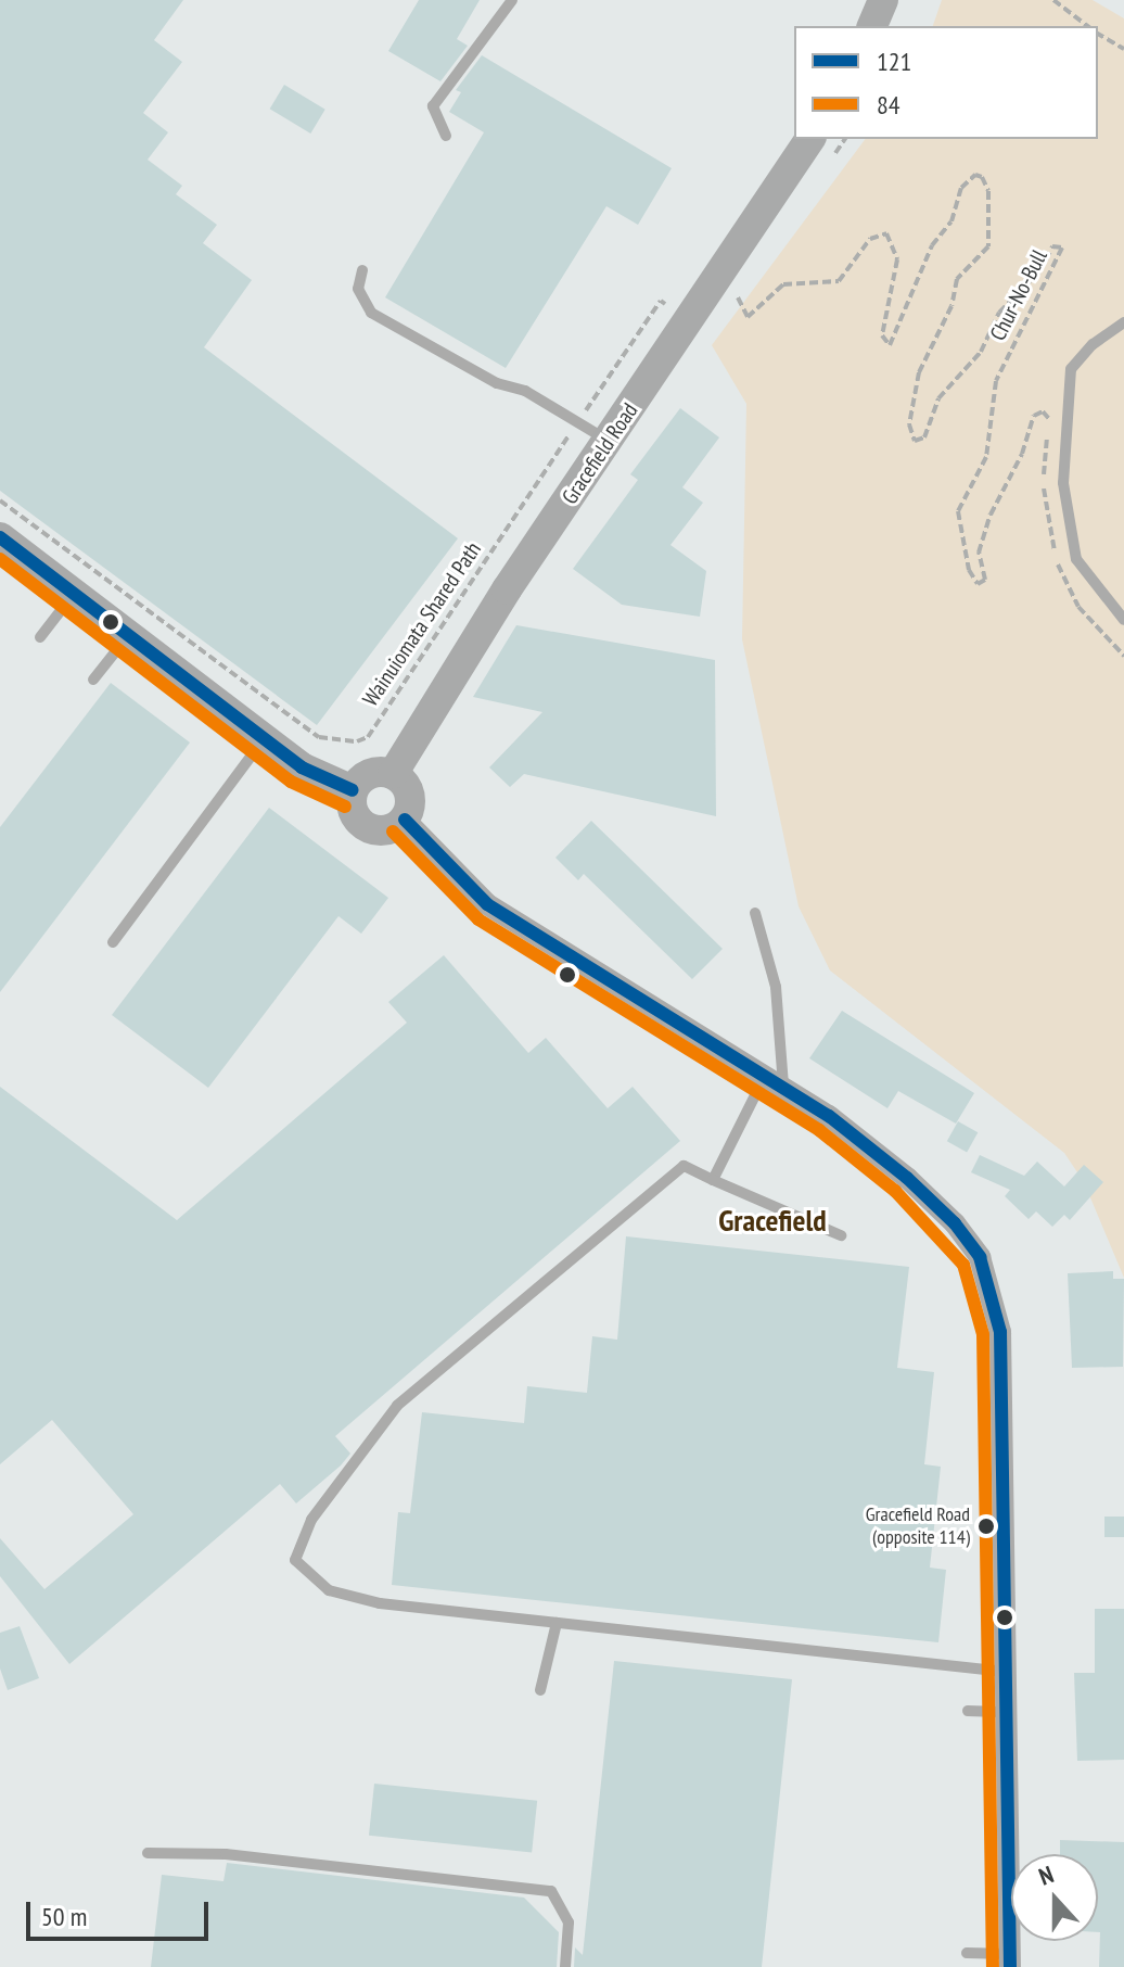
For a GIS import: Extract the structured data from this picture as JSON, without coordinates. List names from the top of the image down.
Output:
{
  "streets": {
    "main road": ["Gracefield Road"],
    "path": ["Chur-No-Bull", "Wainuiomata Shared Path"]
  },
  "districts": ["Gracefield"],
  "places": ["Gracefield Road (opposite 114)"],
  "lines": ["transit line 121", "transit line 84"],
  "legend": ["121", "84"],
  "scale_bar": "50 m",
  "north": "top"
}
